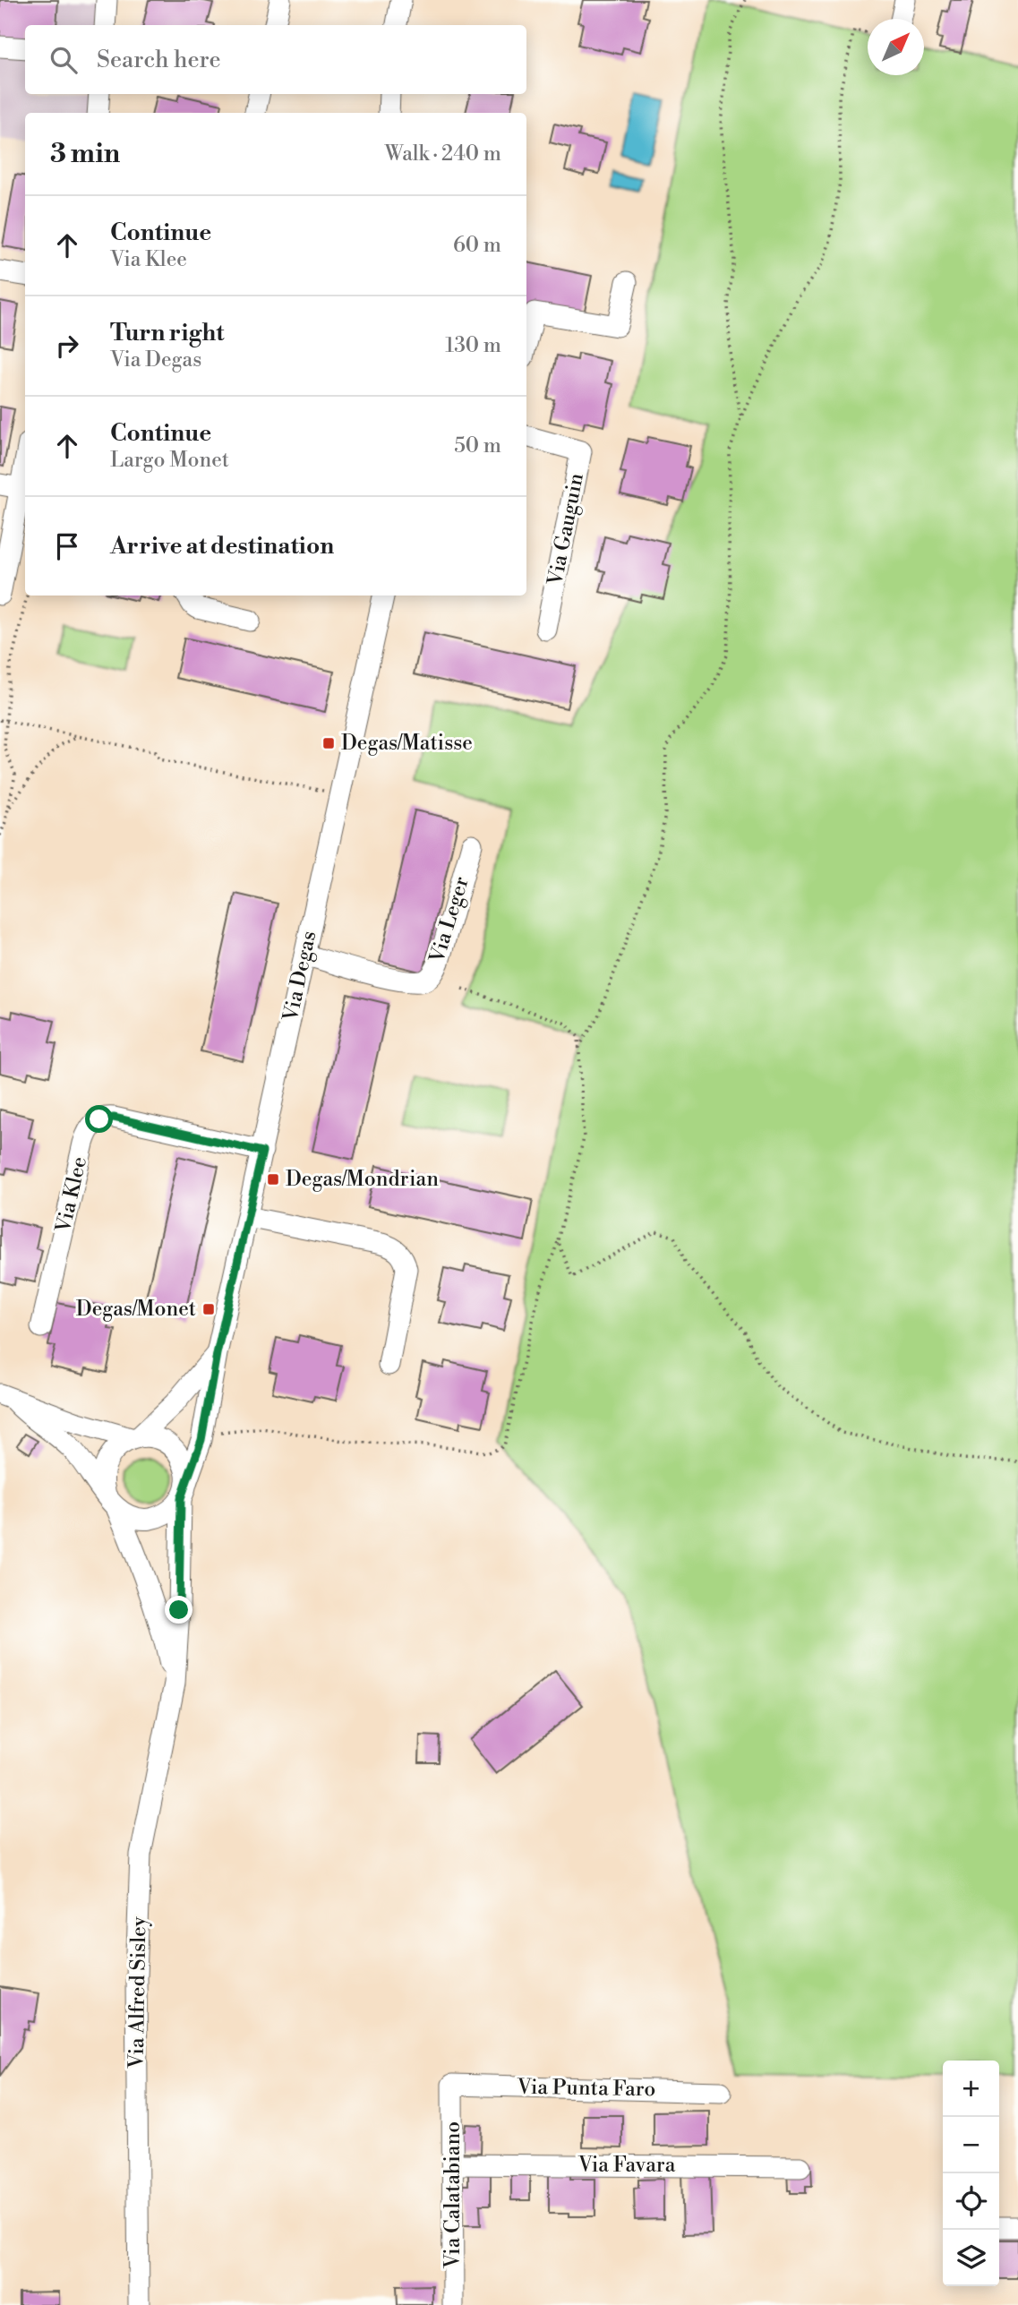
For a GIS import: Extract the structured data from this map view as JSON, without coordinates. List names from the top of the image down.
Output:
{
  "streets": {
    "street": [
      "Via Gauguin",
      "Via Leger",
      "Via Degas",
      "Via Klee",
      "Via Alfred Sisley",
      "Via Punta Faro",
      "Via Favara",
      "Via Calatabiano"
    ]
  },
  "crossings": [
    ["Via Leger", "Via Degas"],
    ["Via Degas", "Via Klee"],
    ["Via Degas", "Via Alfred Sisley"],
    ["Via Punta Faro", "Via Calatabiano"],
    ["Via Favara", "Via Calatabiano"]
  ],
  "places": {
    "transit": ["Degas/Matisse", "Degas/Mondrian", "Degas/Monet"]
  },
  "north": "top right",
  "page": {
    "search": "Search here",
    "heading": ["3 min", "Walk · 240 m"],
    "list": [
      ["Continue", "Via Klee", "60 m"],
      ["Turn right", "Via Degas", "130 m"],
      ["Continue", "Largo Monet", "50 m"],
      "Arrive at destination"
    ],
    "map_buttons": ["+", "−"]
  }
}
